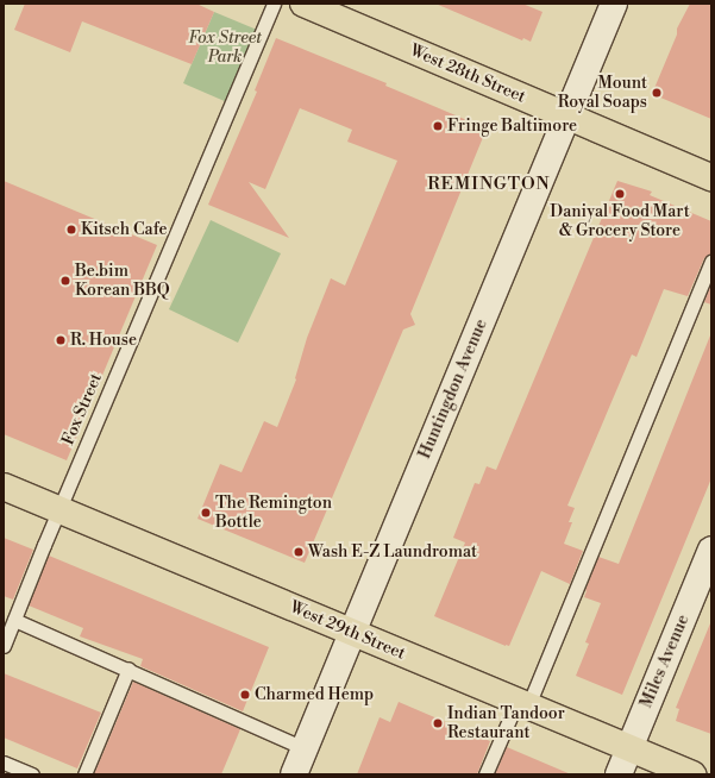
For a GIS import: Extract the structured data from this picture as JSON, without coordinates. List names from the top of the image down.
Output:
{
  "streets": {
    "main road": [
      "West 28th Street",
      "Huntingdon Avenue",
      "West 29th Street",
      "Miles Avenue"
    ],
    "lane": ["Fox Street"]
  },
  "crossings": [
    ["West 28th Street", "Huntingdon Avenue"],
    ["Huntingdon Avenue", "West 29th Street"],
    ["Fox Street", "West 29th Street"],
    ["West 29th Street", "Miles Avenue"]
  ],
  "districts": ["REMINGTON"],
  "parks": ["Fox Street Park"],
  "places": [
    "Mount Royal Soaps",
    "Fringe Baltimore",
    "Daniyal Food Mart & Grocery Store",
    "Kitsch Cafe",
    "Be.bim Korean BBQ",
    "R. House",
    "The Remington Bottle",
    "Wash E-Z Laundromat",
    "Charmed Hemp",
    "Indian Tandoor Restaurant"
  ]
}
